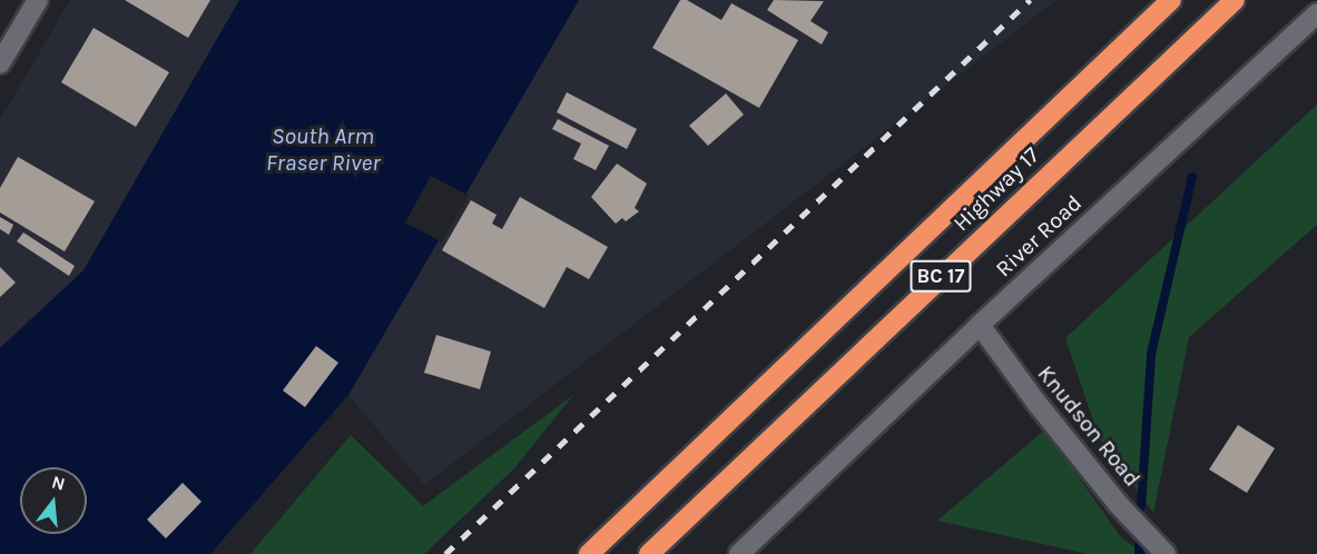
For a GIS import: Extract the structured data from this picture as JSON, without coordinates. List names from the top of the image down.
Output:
{
  "streets": {
    "highway": ["Highway 17", "BC 17"],
    "street": ["River Road", "Knudson Road"]
  },
  "crossings": [
    ["River Road", "Knudson Road"]
  ],
  "water": ["South Arm Fraser River"],
  "north": "top"
}
